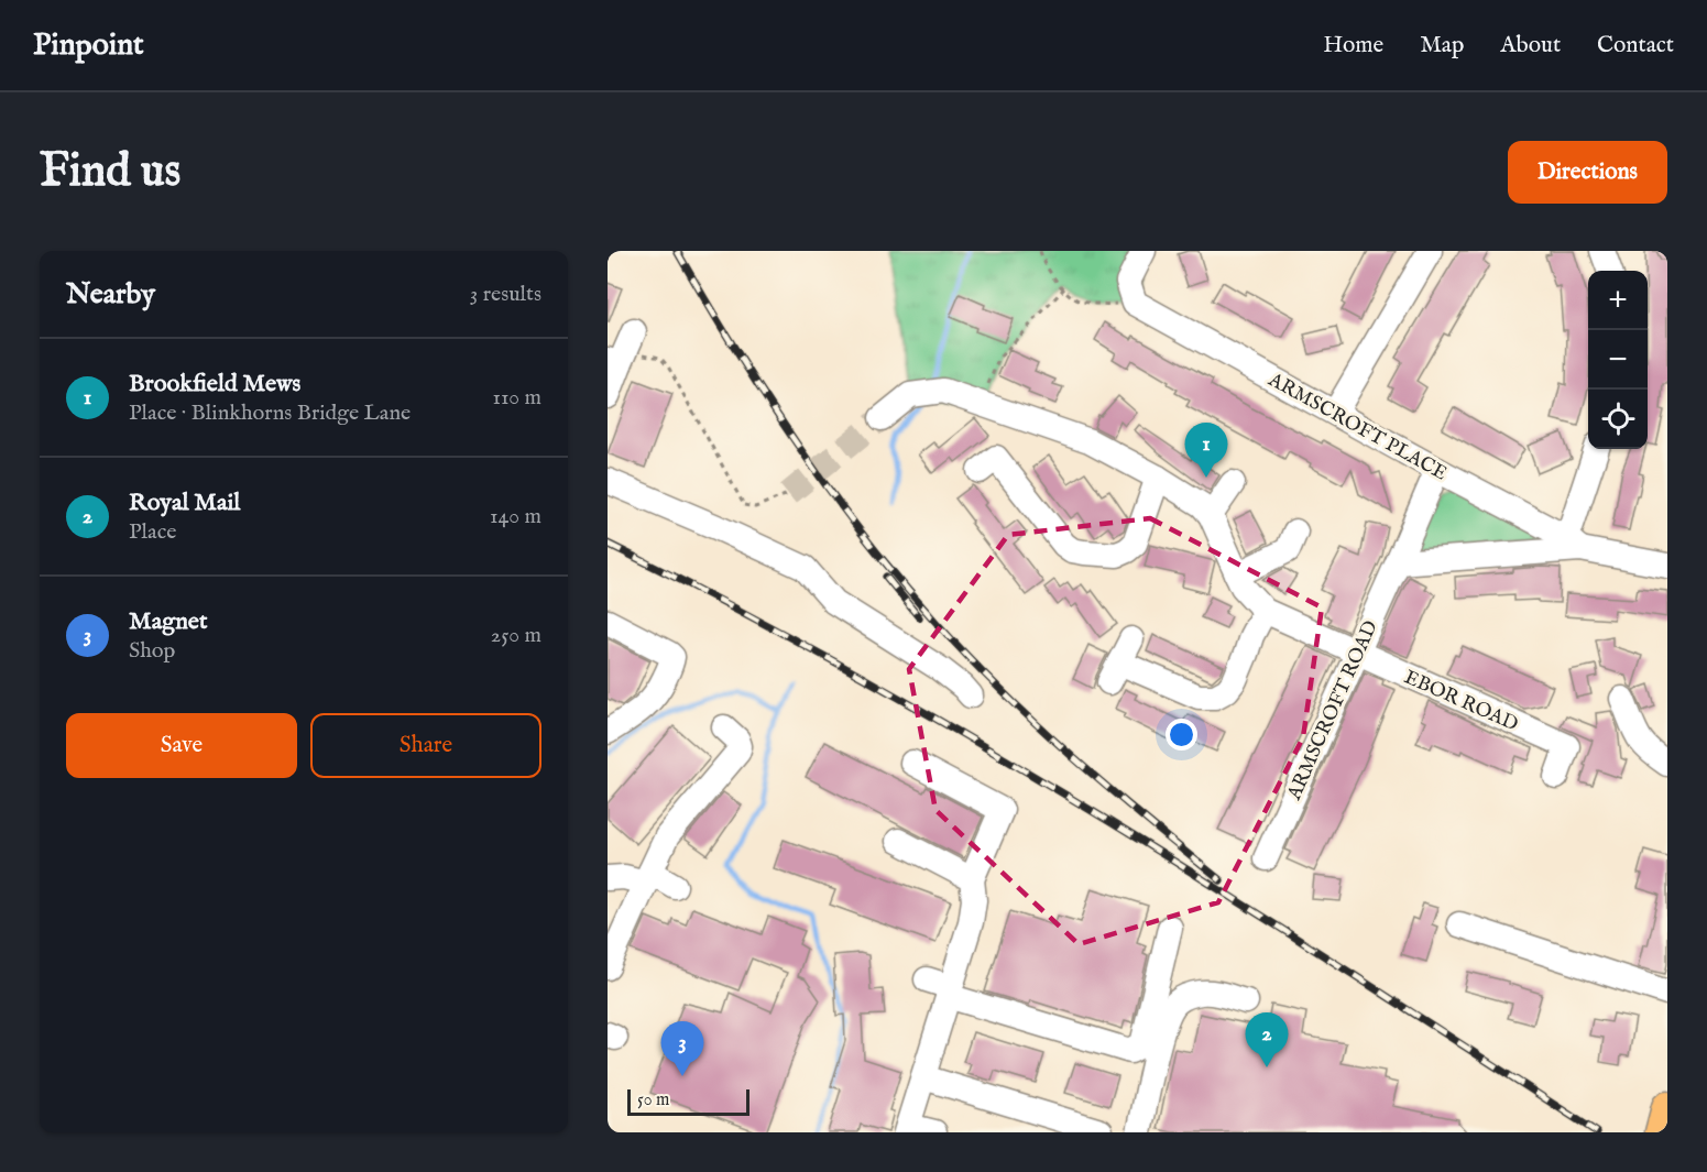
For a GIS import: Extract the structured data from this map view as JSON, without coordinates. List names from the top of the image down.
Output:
{
  "streets": {
    "street": ["ARMSCROFT PLACE", "EBOR ROAD", "ARMSCROFT ROAD"]
  },
  "crossings": [
    ["ARMSCROFT PLACE", "ARMSCROFT ROAD"],
    ["EBOR ROAD", "ARMSCROFT ROAD"]
  ],
  "scale_bar": "50 m",
  "page": {
    "header": "Pinpoint",
    "nav": [
      "Home",
      "Map",
      "About",
      "Contact"
    ],
    "buttons": [
      "Directions",
      ["Save", "Share"]
    ],
    "title": "Find us",
    "heading": ["Nearby", "3 results"],
    "map_buttons": ["+", "−"],
    "list": [
      {
        "mark": "1",
        "name": "Brookfield Mews",
        "note": "Place · Blinkhorns Bridge Lane",
        "value": "110 m"
      },
      {
        "mark": "2",
        "name": "Royal Mail",
        "note": "Place",
        "value": "140 m"
      },
      {
        "mark": "3",
        "name": "Magnet",
        "note": "Shop",
        "value": "250 m"
      }
    ],
    "pins": ["1", "2", "3"],
    "scale": "50 m"
  }
}
